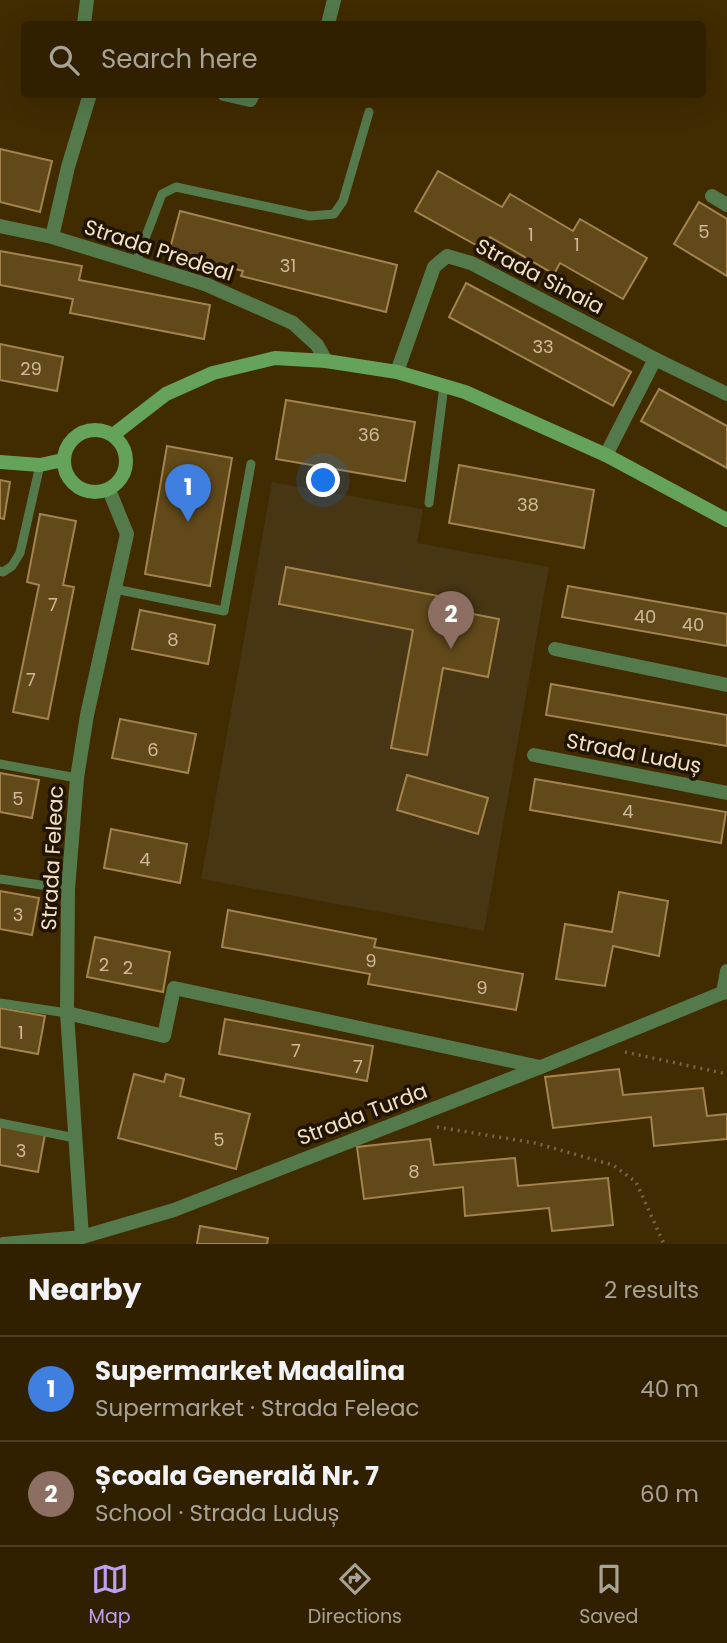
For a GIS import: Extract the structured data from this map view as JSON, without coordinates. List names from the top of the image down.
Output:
{
  "streets": {
    "street": [
      "Strada Predeal",
      "Strada Sinaia",
      "Strada Luduș",
      "Strada Feleac",
      "Strada Turda"
    ]
  },
  "crossings": [
    ["Strada Feleac", "Strada Turda"]
  ],
  "house_numbers": [
    "5",
    "1",
    "1",
    "31",
    "33",
    "29",
    "36",
    "38",
    "7",
    "40",
    "40",
    "8",
    "7",
    "6",
    "5",
    "4",
    "4",
    "3",
    "9",
    "2",
    "2",
    "9",
    "1",
    "7",
    "7",
    "5",
    "3",
    "8"
  ],
  "page": {
    "search": "Search here",
    "pins": ["1", "2"],
    "heading": ["Nearby", "2 results"],
    "list": [
      {
        "mark": "1",
        "name": "Supermarket Madalina",
        "note": "Supermarket · Strada Feleac",
        "value": "40 m"
      },
      {
        "mark": "2",
        "name": "Școala Generală Nr. 7",
        "note": "School · Strada Luduș",
        "value": "60 m"
      }
    ],
    "nav": ["Map", "Directions", "Saved"]
  }
}
